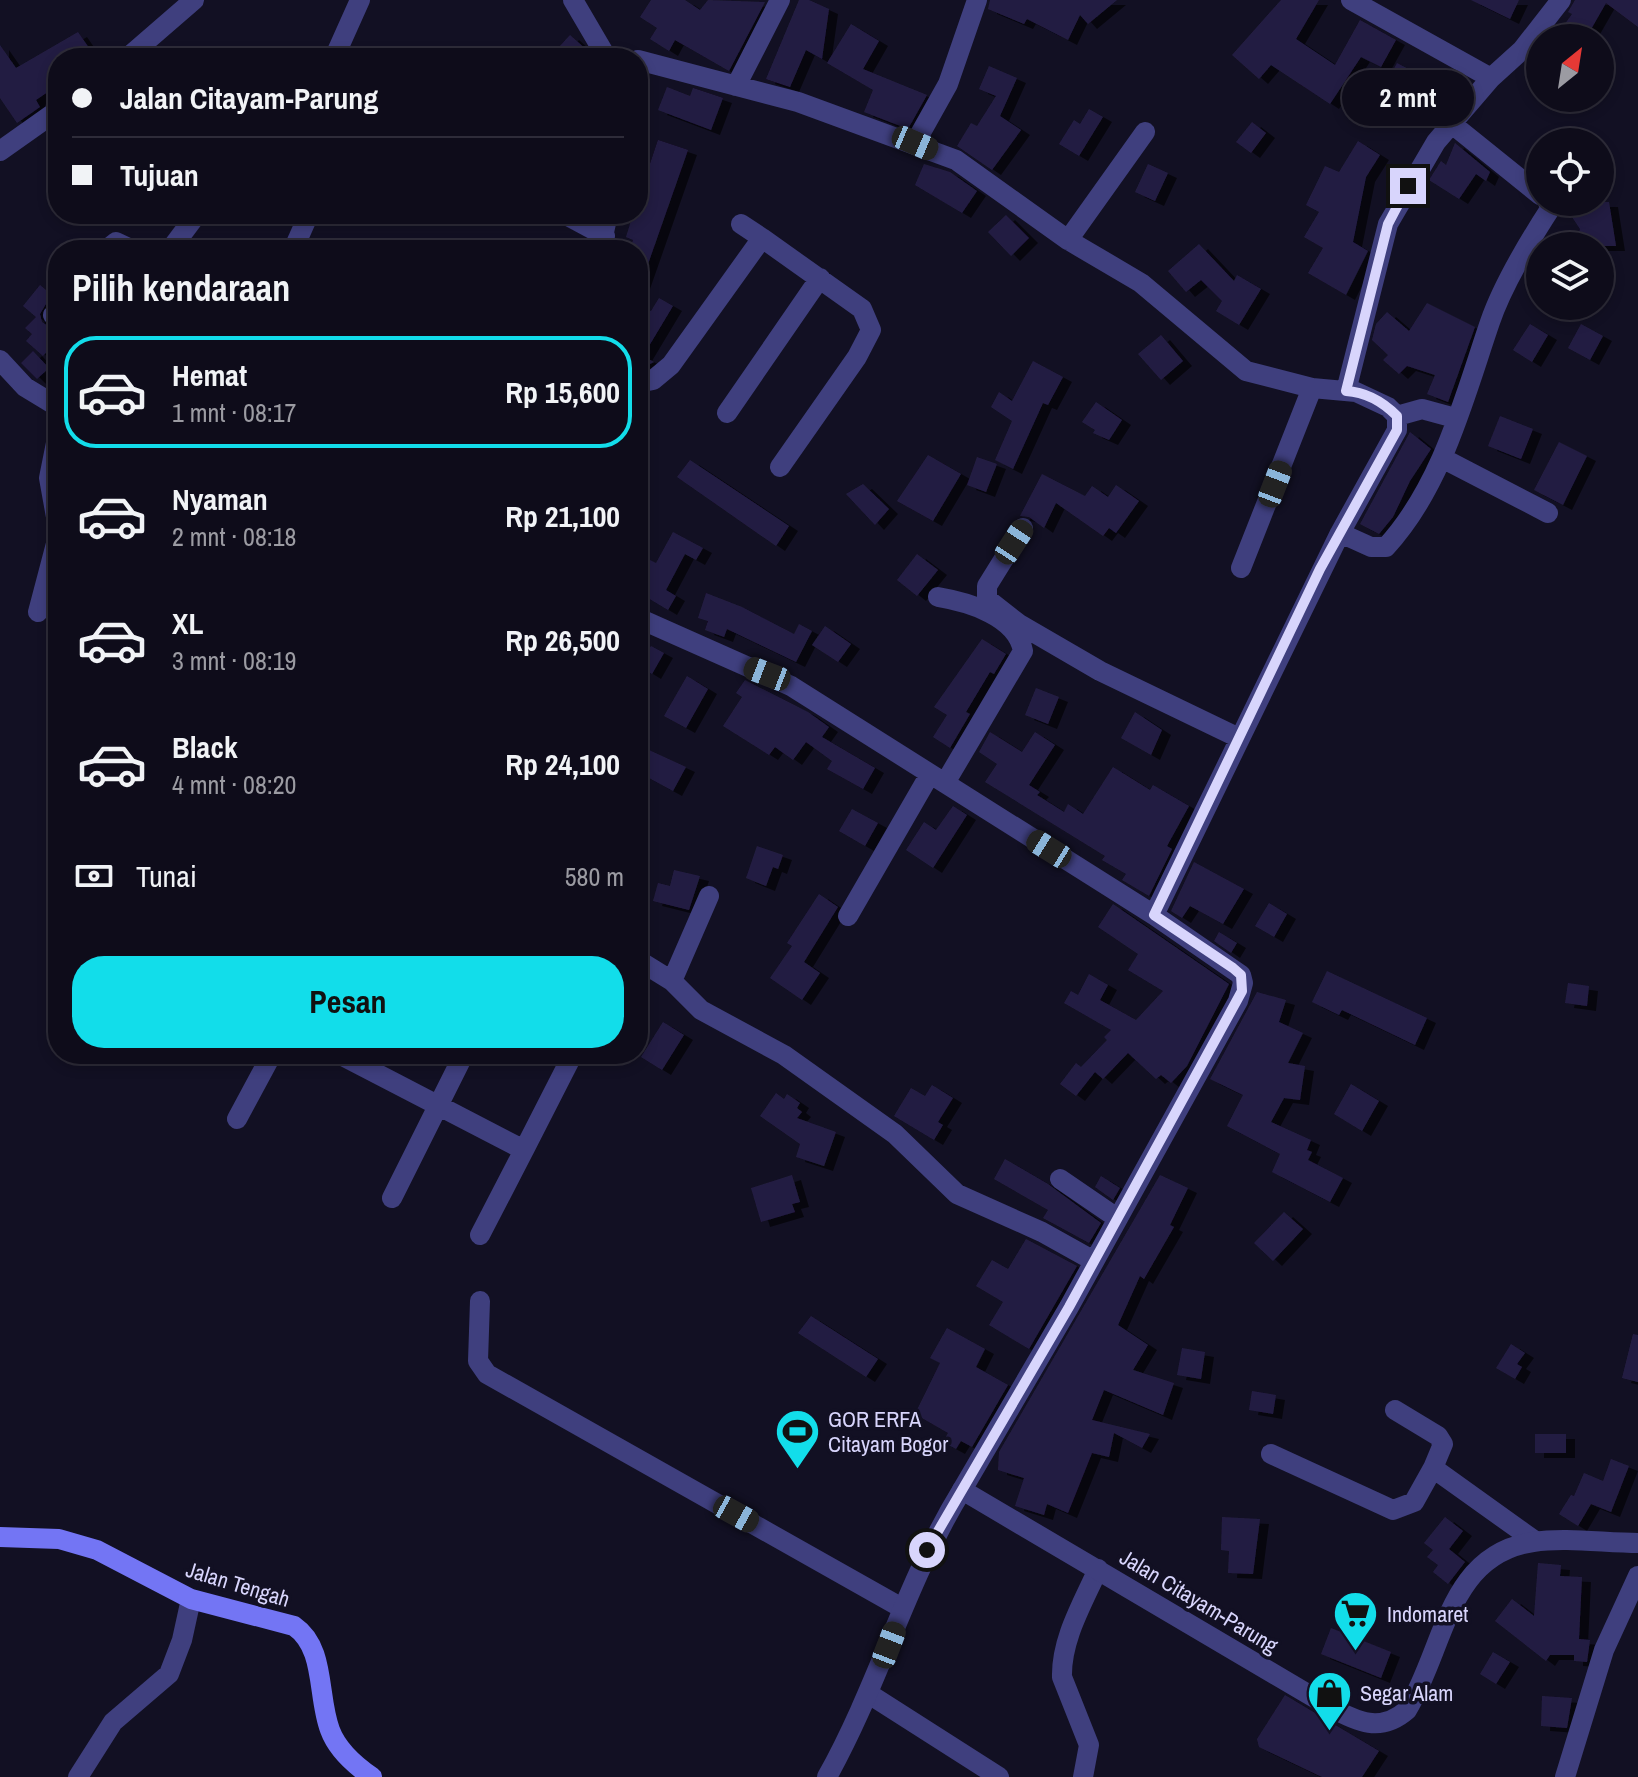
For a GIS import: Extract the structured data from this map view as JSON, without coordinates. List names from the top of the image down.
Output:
{
  "streets": {
    "main road": ["Jalan Tengah"],
    "street": ["Jalan Citayam-Parung"]
  },
  "places": {
    "sports": ["GOR ERFA Citayam Bogor"],
    "supermarket": ["Indomaret"],
    "shop": ["Segar Alam"]
  },
  "north": "top right",
  "page": {
    "banner": ["Jalan Citayam-Parung", "Tujuan"],
    "bubble": "2 mnt",
    "heading": "Pilih kendaraan",
    "list": [
      {
        "name": "Hemat",
        "note": "1 mnt · 08:17",
        "value": "Rp 15,600"
      },
      {
        "name": "Nyaman",
        "note": "2 mnt · 08:18",
        "value": "Rp 21,100"
      },
      {
        "name": "XL",
        "note": "3 mnt · 08:19",
        "value": "Rp 26,500"
      },
      {
        "name": "Black",
        "note": "4 mnt · 08:20",
        "value": "Rp 24,100"
      }
    ],
    "pay": ["Tunai", "580 m"],
    "buttons": "Pesan"
  }
}
